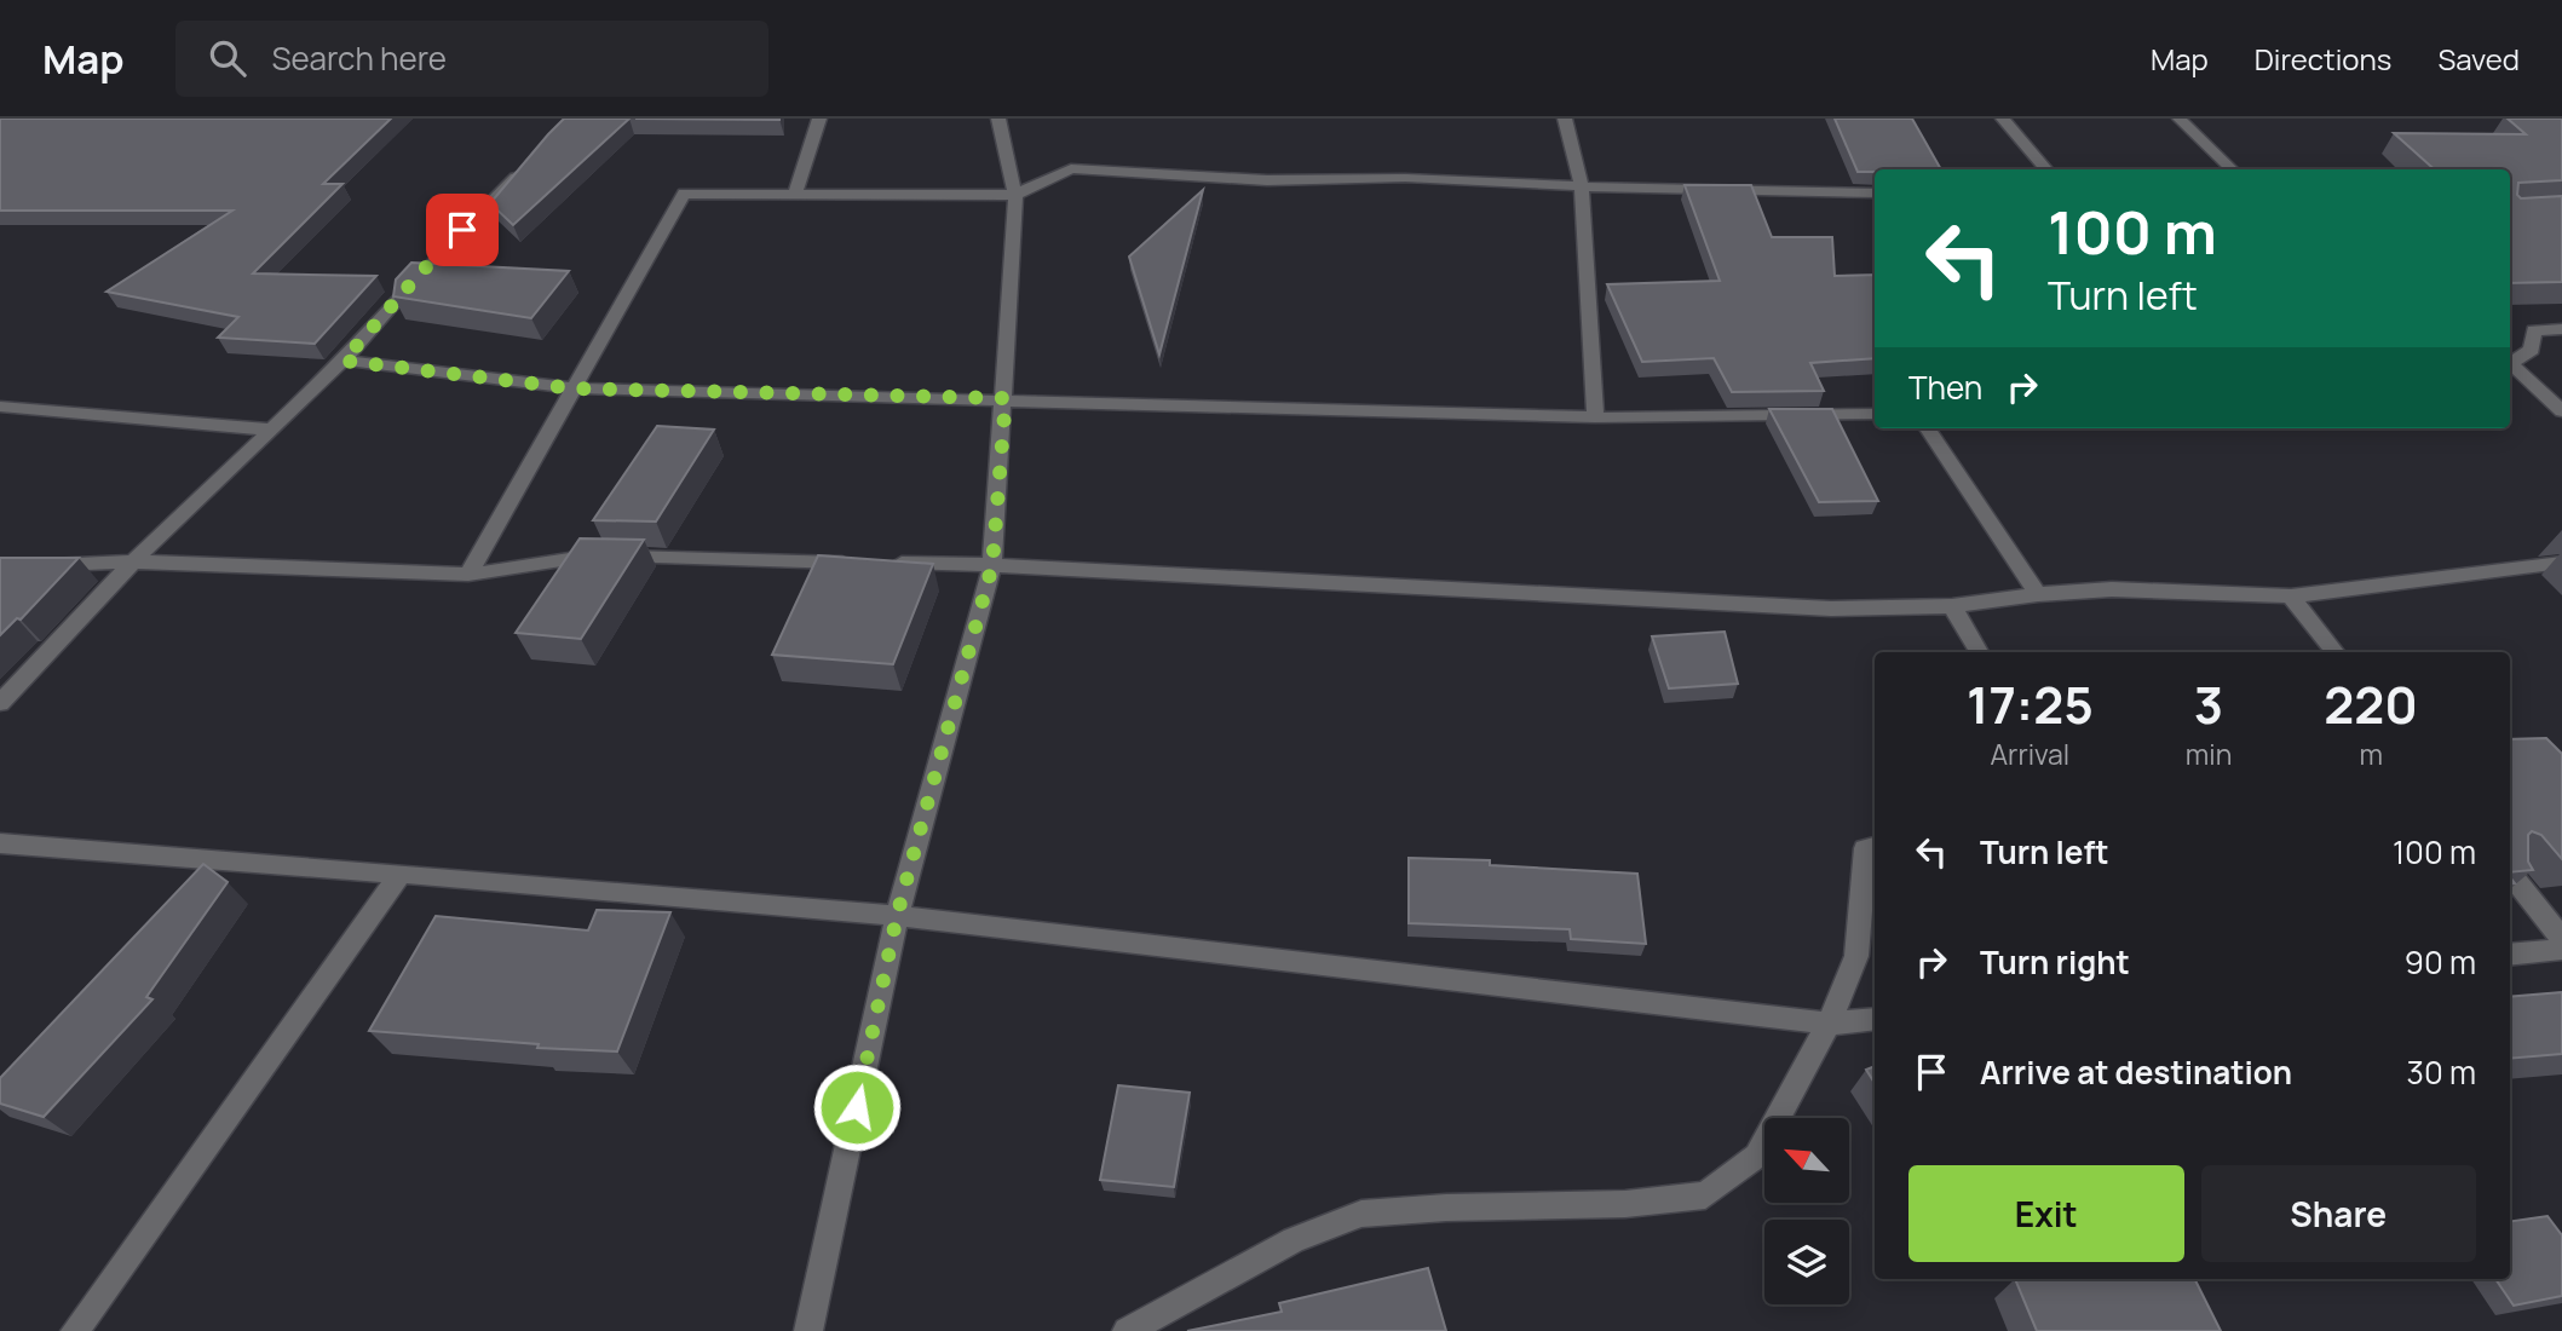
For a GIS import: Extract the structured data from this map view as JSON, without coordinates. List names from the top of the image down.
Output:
{
  "north": "top left",
  "page": {
    "header": "Map",
    "search": "Search here",
    "nav": ["Map", "Directions", "Saved"],
    "turn": ["100 m", "Turn left"],
    "then": "Then",
    "eta": [
      "17:25",
      "Arrival",
      "3",
      "min",
      "220",
      "m"
    ],
    "list": [
      {
        "name": "Turn left",
        "value": "100 m"
      },
      {
        "name": "Turn right",
        "value": "90 m"
      },
      {
        "name": "Arrive at destination",
        "value": "30 m"
      }
    ],
    "buttons": ["Exit", "Share"]
  }
}
